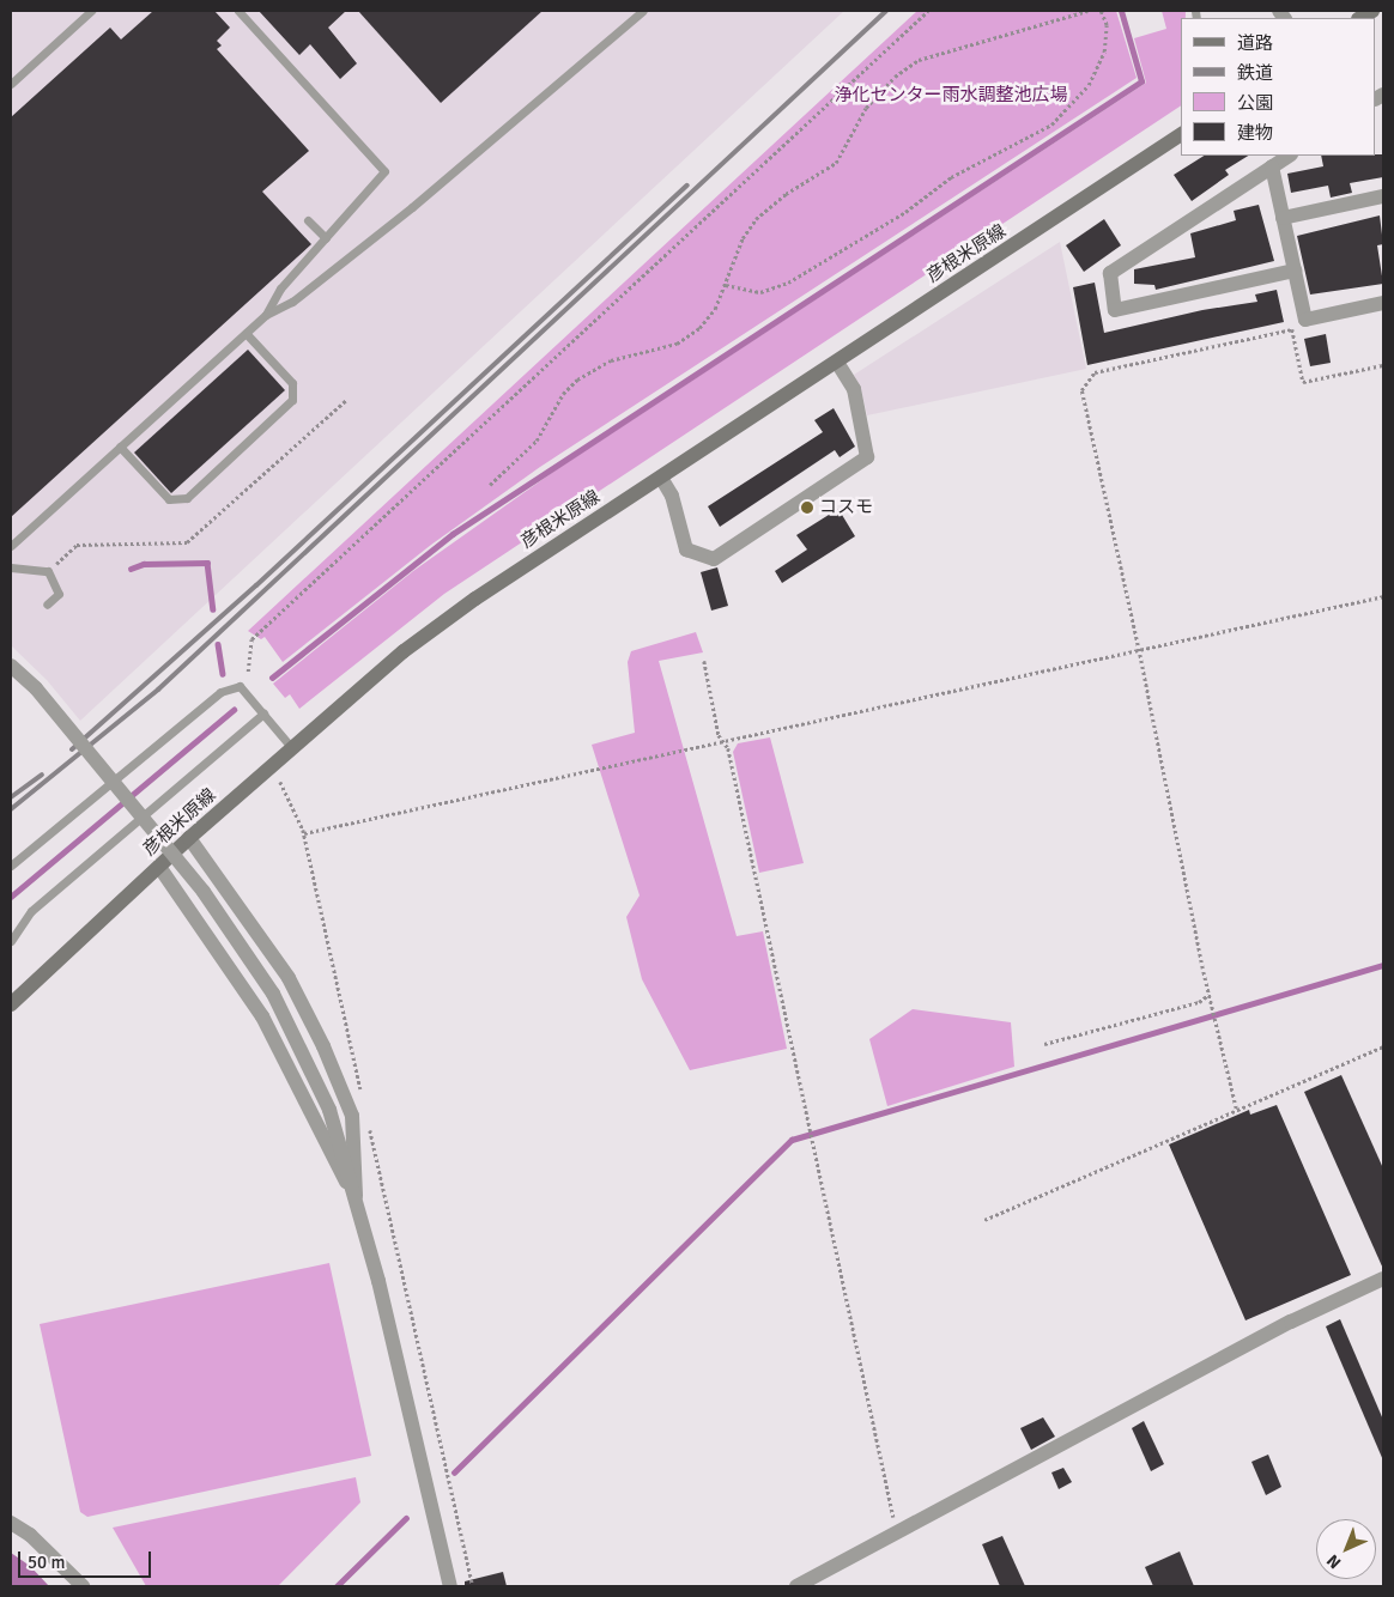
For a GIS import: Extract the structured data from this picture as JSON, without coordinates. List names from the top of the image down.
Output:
{
  "streets": {
    "main road": ["彦根米原線"]
  },
  "parks": ["浄化センター雨水調整池広場"],
  "places": ["コスモ"],
  "legend": [
    "道路",
    "鉄道",
    "公園",
    "建物"
  ],
  "scale_bar": "50 m",
  "north": "bottom left"
}
